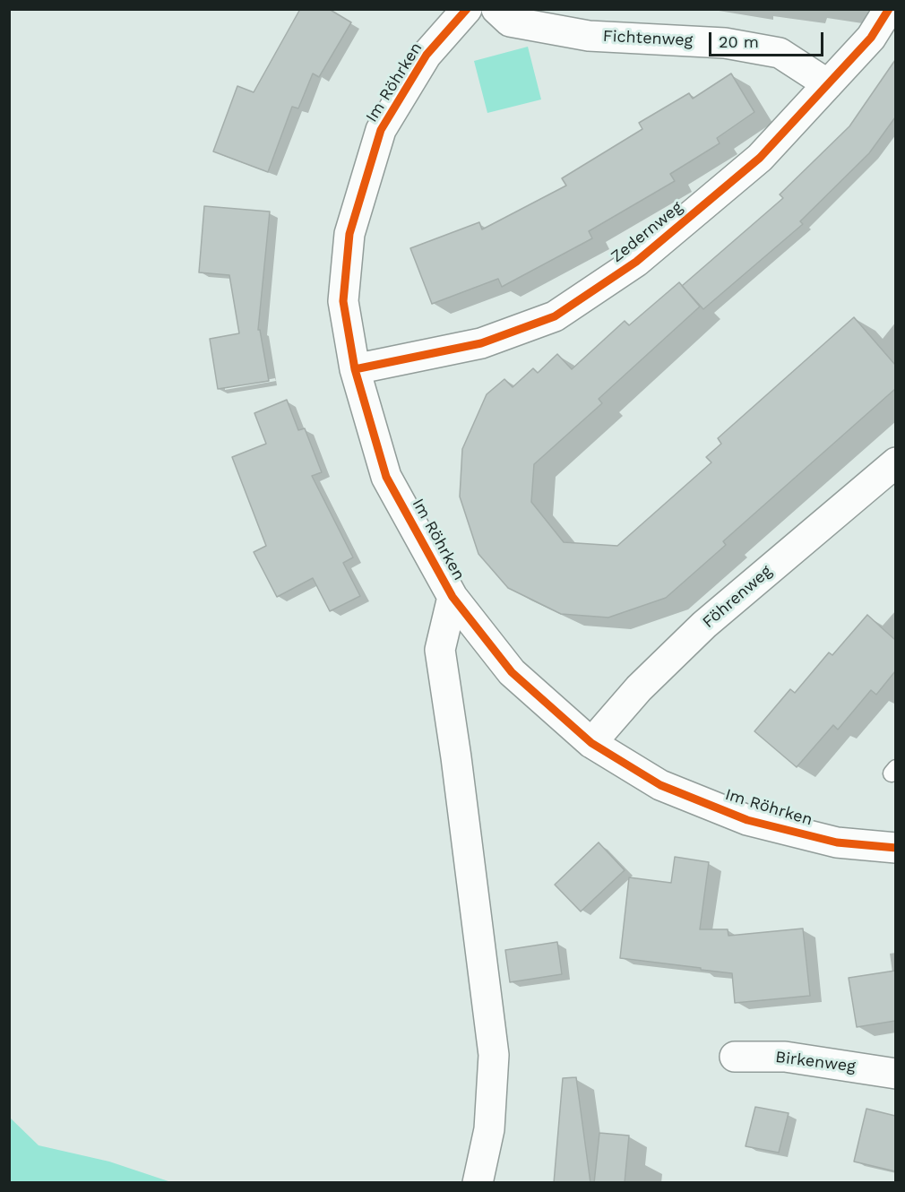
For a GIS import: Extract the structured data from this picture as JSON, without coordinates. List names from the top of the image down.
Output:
{
  "streets": {
    "street": [
      "Fichtenweg",
      "Im Röhrken",
      "Zedernweg",
      "Föhrenweg",
      "Birkenweg"
    ]
  },
  "crossings": [
    ["Fichtenweg", "Zedernweg"],
    ["Im Röhrken", "Zedernweg"],
    ["Im Röhrken", "Föhrenweg"]
  ],
  "scale_bar": "20 m"
}
